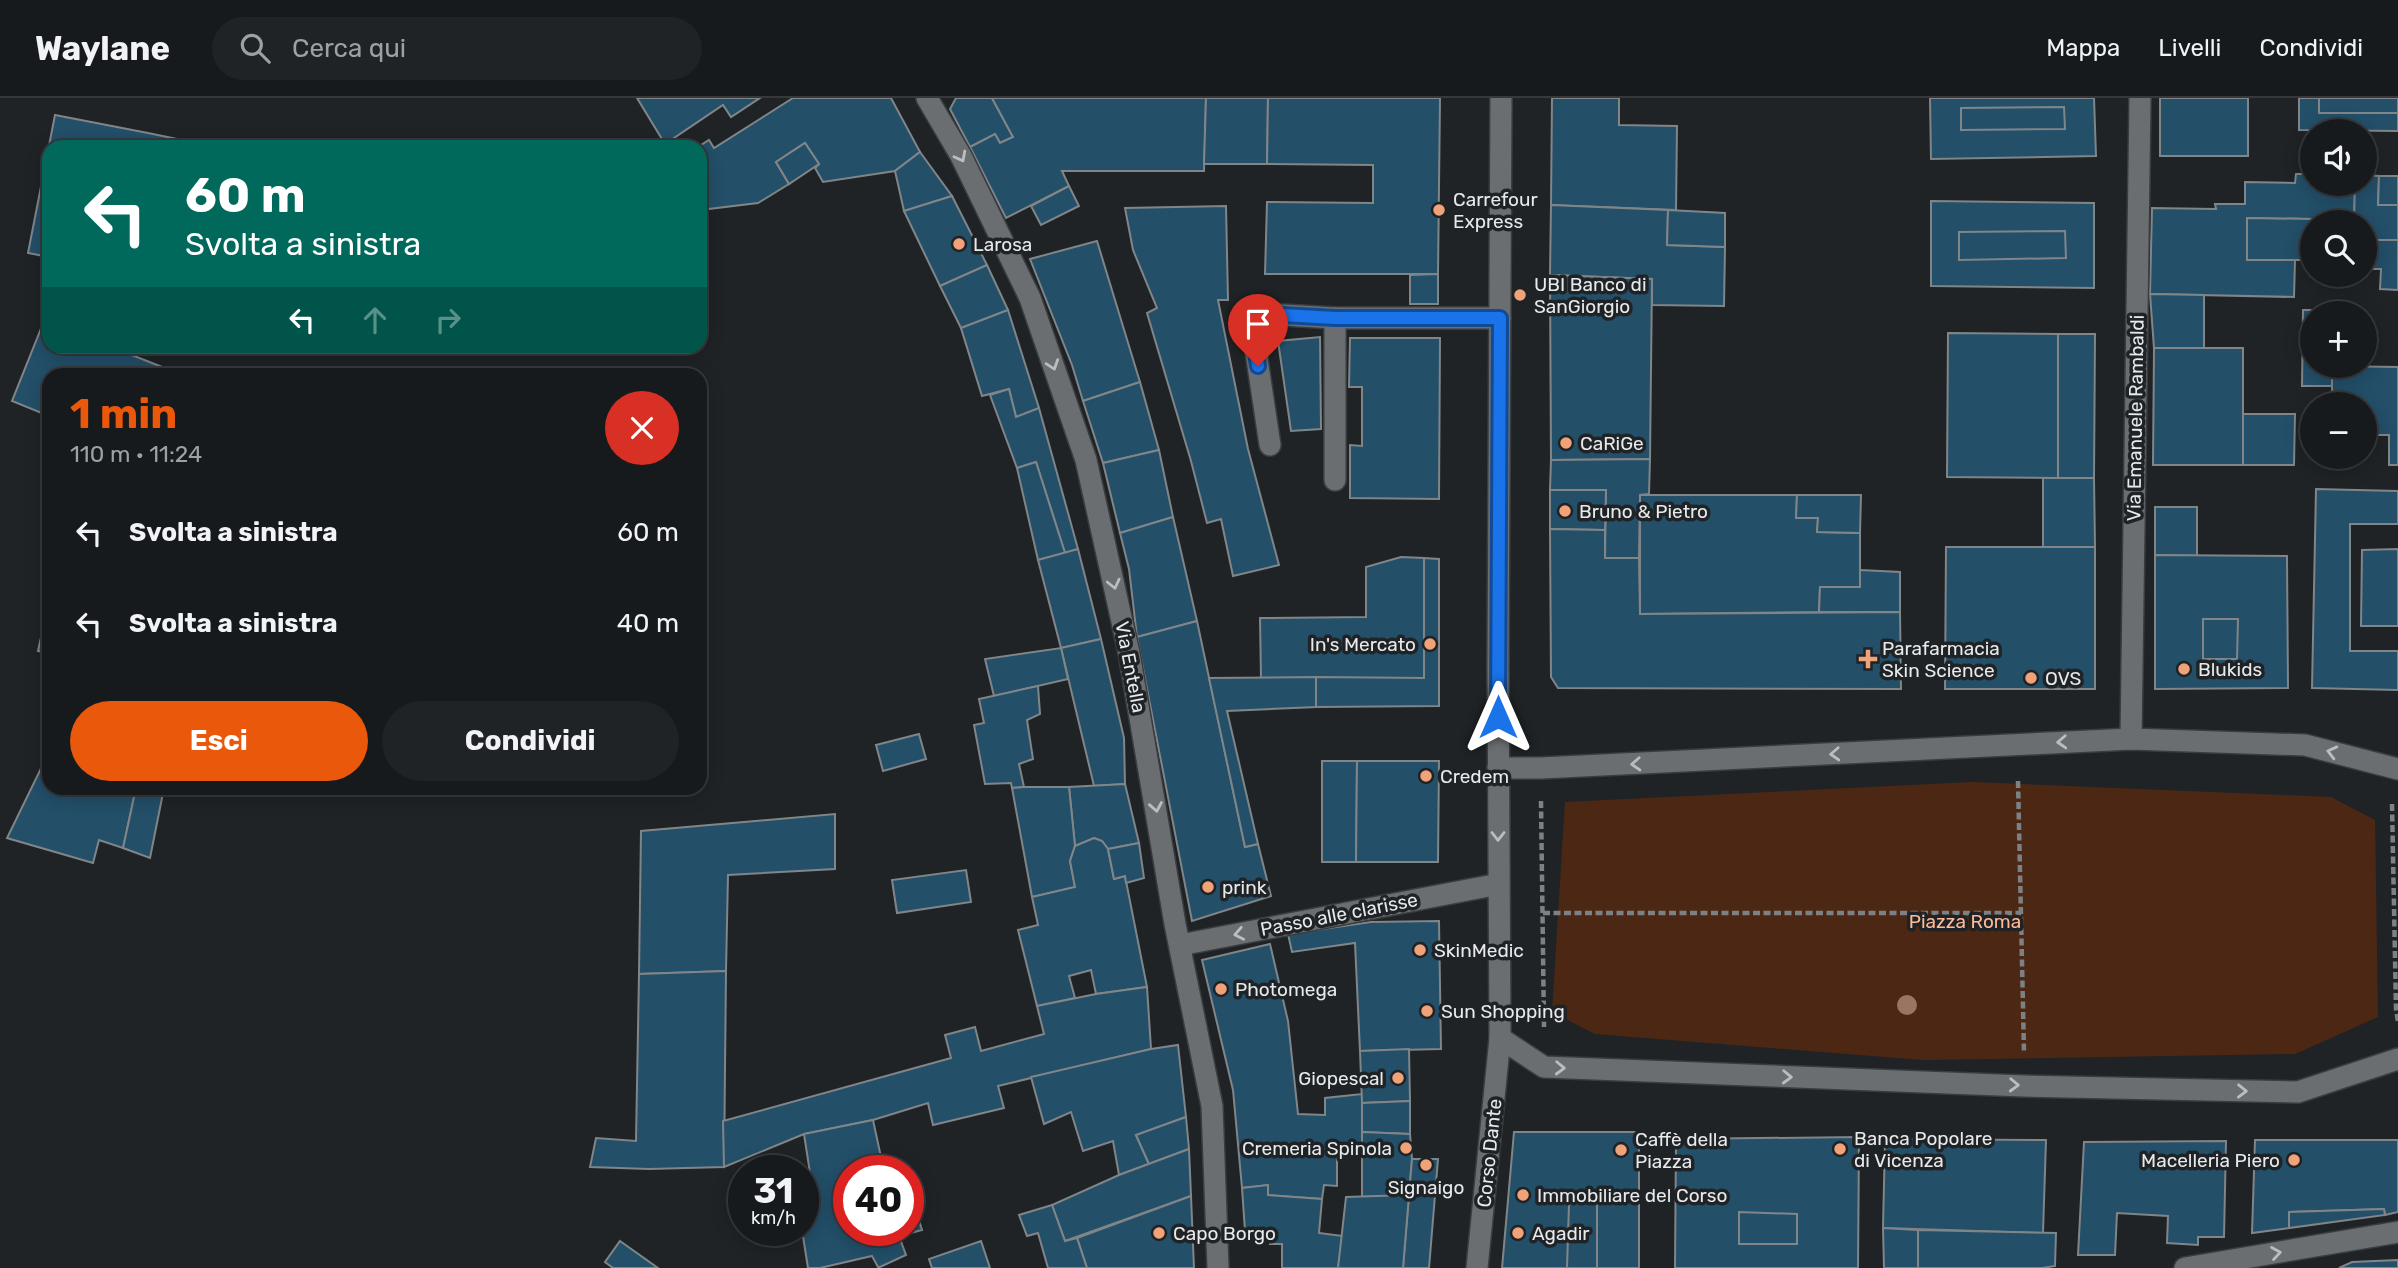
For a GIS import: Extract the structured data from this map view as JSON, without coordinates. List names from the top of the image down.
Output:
{
  "streets": {
    "street": [
      "Via Emanuele Rambaldi",
      "Via Entella",
      "Passo alle clarisse",
      "Corso Dante"
    ]
  },
  "crossings": [
    ["Via Entella", "Passo alle clarisse"]
  ],
  "one_way": ["Via Entella", "Passo alle clarisse"],
  "parks": ["Piazza Roma"],
  "places": {
    "other": [
      "Carrefour Express",
      "Larosa",
      "UBI Banco di SanGiorgio",
      "CaRiGe",
      "Bruno & Pietro",
      "In's Mercato",
      "Blukids",
      "OVS",
      "Credem",
      "prink",
      "SkinMedic",
      "Photomega",
      "Sun Shopping",
      "Giopescal",
      "Cremeria Spinola",
      "Banca Popolare di Vicenza",
      "Caffè della Piazza",
      "Macelleria Piero",
      "Signaigo",
      "Immobiliare del Corso",
      "Capo Borgo",
      "Agadir"
    ],
    "health": ["Parafarmacia Skin Science"]
  },
  "page": {
    "header": "Waylane",
    "search": "Cerca qui",
    "nav": ["Mappa", "Livelli", "Condividi"],
    "map_buttons": ["+", "−"],
    "turn": ["60 m", "Svolta a sinistra"],
    "heading": ["1 min", "110 m · 11:24"],
    "list": [
      {
        "name": "Svolta a sinistra",
        "value": "60 m"
      },
      {
        "name": "Svolta a sinistra",
        "value": "40 m"
      }
    ],
    "buttons": ["Esci", "Condividi"],
    "speed": "31 km/h",
    "limit": "40"
  }
}
